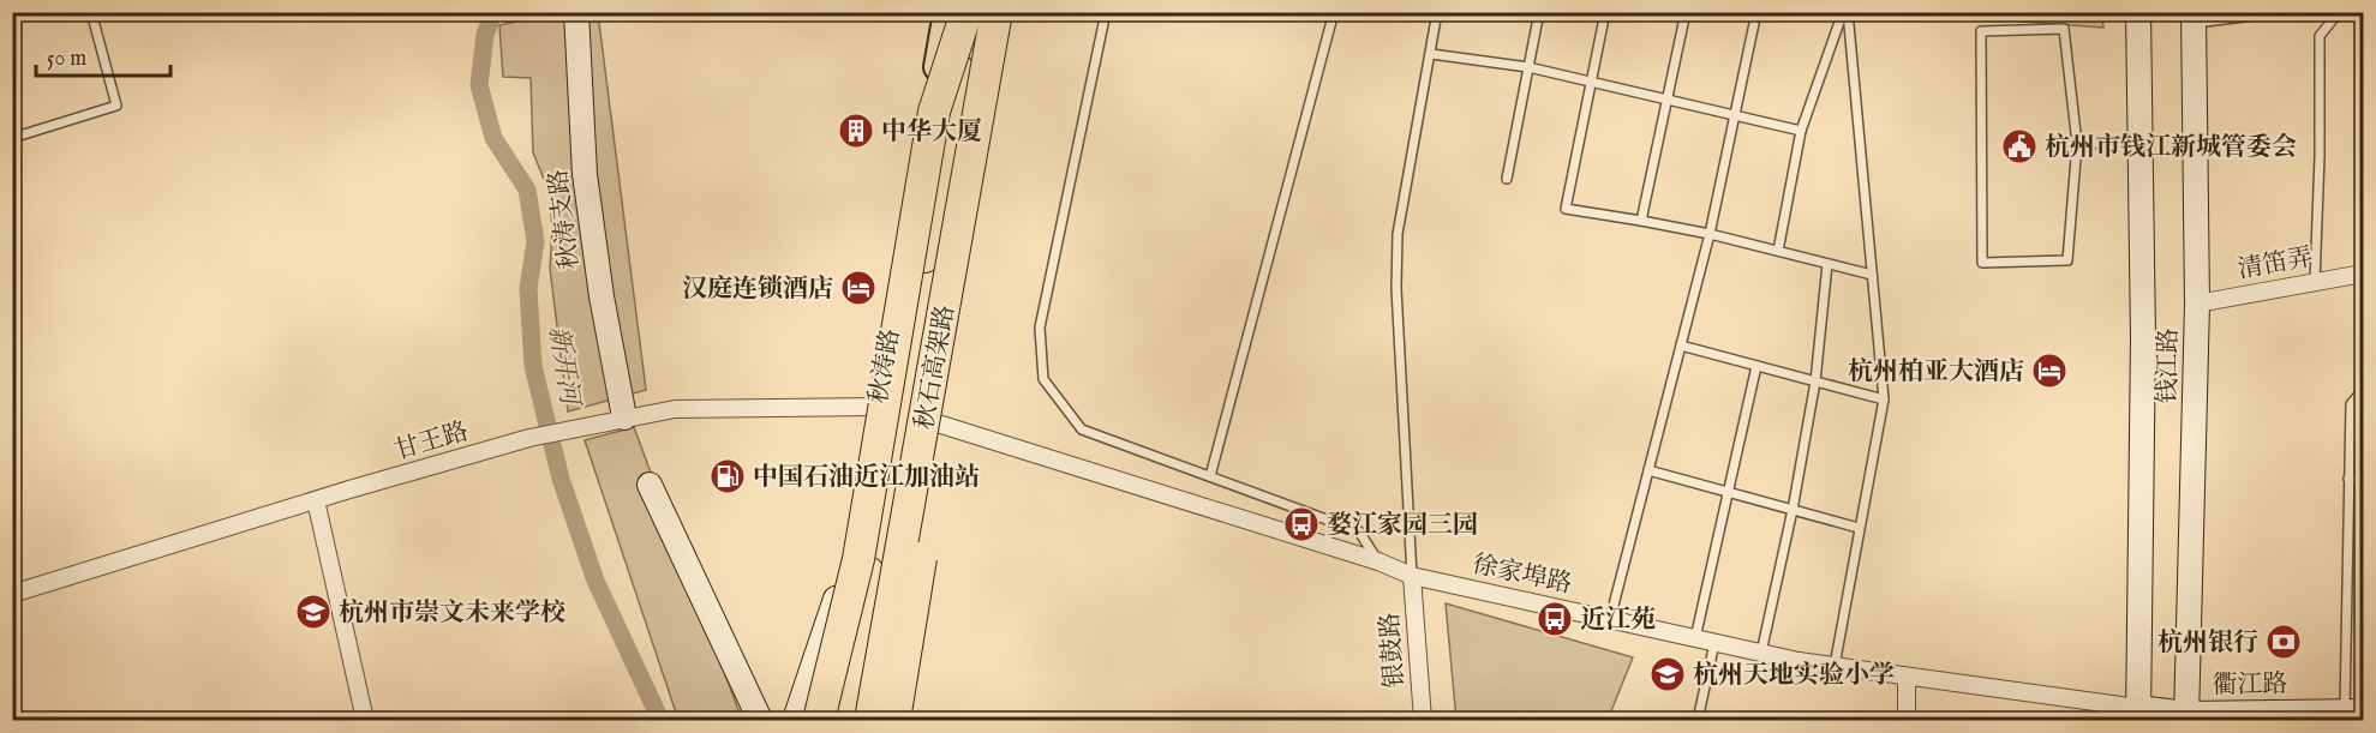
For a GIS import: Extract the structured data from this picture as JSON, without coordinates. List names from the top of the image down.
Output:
{
  "streets": {
    "highway": ["秋石高架路"],
    "main road": [
      "秋涛支路",
      "秋涛路",
      "钱江路",
      "衢江路"
    ],
    "street": [
      "清笛弄",
      "甘王路",
      "徐家埠路",
      "银鼓路"
    ]
  },
  "crossings": [
    ["秋涛支路", "甘王路"],
    ["清笛弄", "钱江路"],
    ["秋涛路", "甘王路"],
    ["秋涛路", "徐家埠路"],
    ["钱江路", "徐家埠路"],
    ["钱江路", "衢江路"],
    ["徐家埠路", "银鼓路"],
    ["徐家埠路", "衢江路"]
  ],
  "water": ["新开河"],
  "places": {
    "building": ["中华大厦"],
    "public building": ["杭州市钱江新城管委会"],
    "hotel": ["汉庭连锁酒店", "杭州柏亚大酒店"],
    "fuel station": ["中国石油近江加油站"],
    "bus stop": ["婺江家园三园", "近江苑"],
    "school or university": ["杭州市崇文未来学校", "杭州天地实验小学"],
    "bank": ["杭州银行"]
  },
  "scale_bar": "50 m"
}
